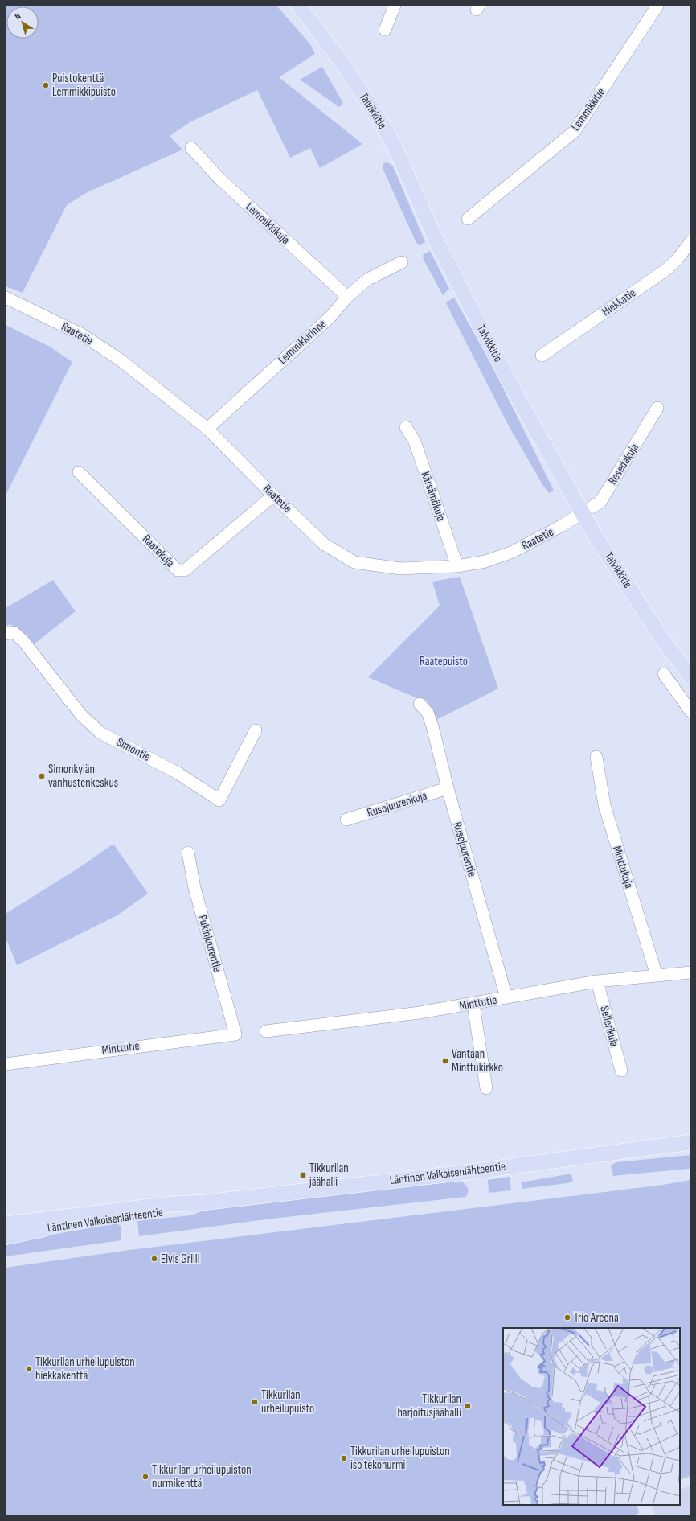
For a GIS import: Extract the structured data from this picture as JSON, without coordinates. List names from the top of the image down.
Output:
{
  "streets": {
    "main road": ["Talvikkitie", "Läntinen Valkoisenlähteentie"],
    "street": [
      "Lemmikkitie",
      "Lemmikkikuja",
      "Hiekkatie",
      "Raatetie",
      "Lemmikkirinne",
      "Resedakuja",
      "Kärsämökuja",
      "Raatekuja",
      "Simontie",
      "Rusojuurenkuja",
      "Rusojuurentie",
      "Minttukuja",
      "Pukinjuurentie",
      "Minttutie",
      "Sellerikuja"
    ]
  },
  "crossings": [
    ["Talvikkitie", "Raatetie"],
    ["Talvikkitie", "Resedakuja"],
    ["Lemmikkikuja", "Lemmikkirinne"],
    ["Raatetie", "Lemmikkirinne"],
    ["Raatetie", "Resedakuja"],
    ["Raatetie", "Kärsämökuja"],
    ["Raatetie", "Raatekuja"],
    ["Rusojuurenkuja", "Rusojuurentie"],
    ["Rusojuurentie", "Minttutie"],
    ["Minttukuja", "Minttutie"],
    ["Pukinjuurentie", "Minttutie"],
    ["Minttutie", "Sellerikuja"]
  ],
  "parks": ["Raatepuisto"],
  "places": {
    "other": [
      "Puistokenttä Lemmikkipuisto",
      "Simonkylän vanhustenkeskus",
      "Vantaan Minttukirkko",
      "Elvis Grilli",
      "Trio Areena",
      "Tikkurilan urheilupuiston hiekkakenttä",
      "Tikkurilan urheilupuisto",
      "Tikkurilan harjoitusjäähalli",
      "Tikkurilan urheilupuiston iso tekonurmi",
      "Tikkurilan urheilupuiston nurmikenttä"
    ],
    "transit": ["Tikkurilan jäähalli"]
  },
  "north": "top left"
}
